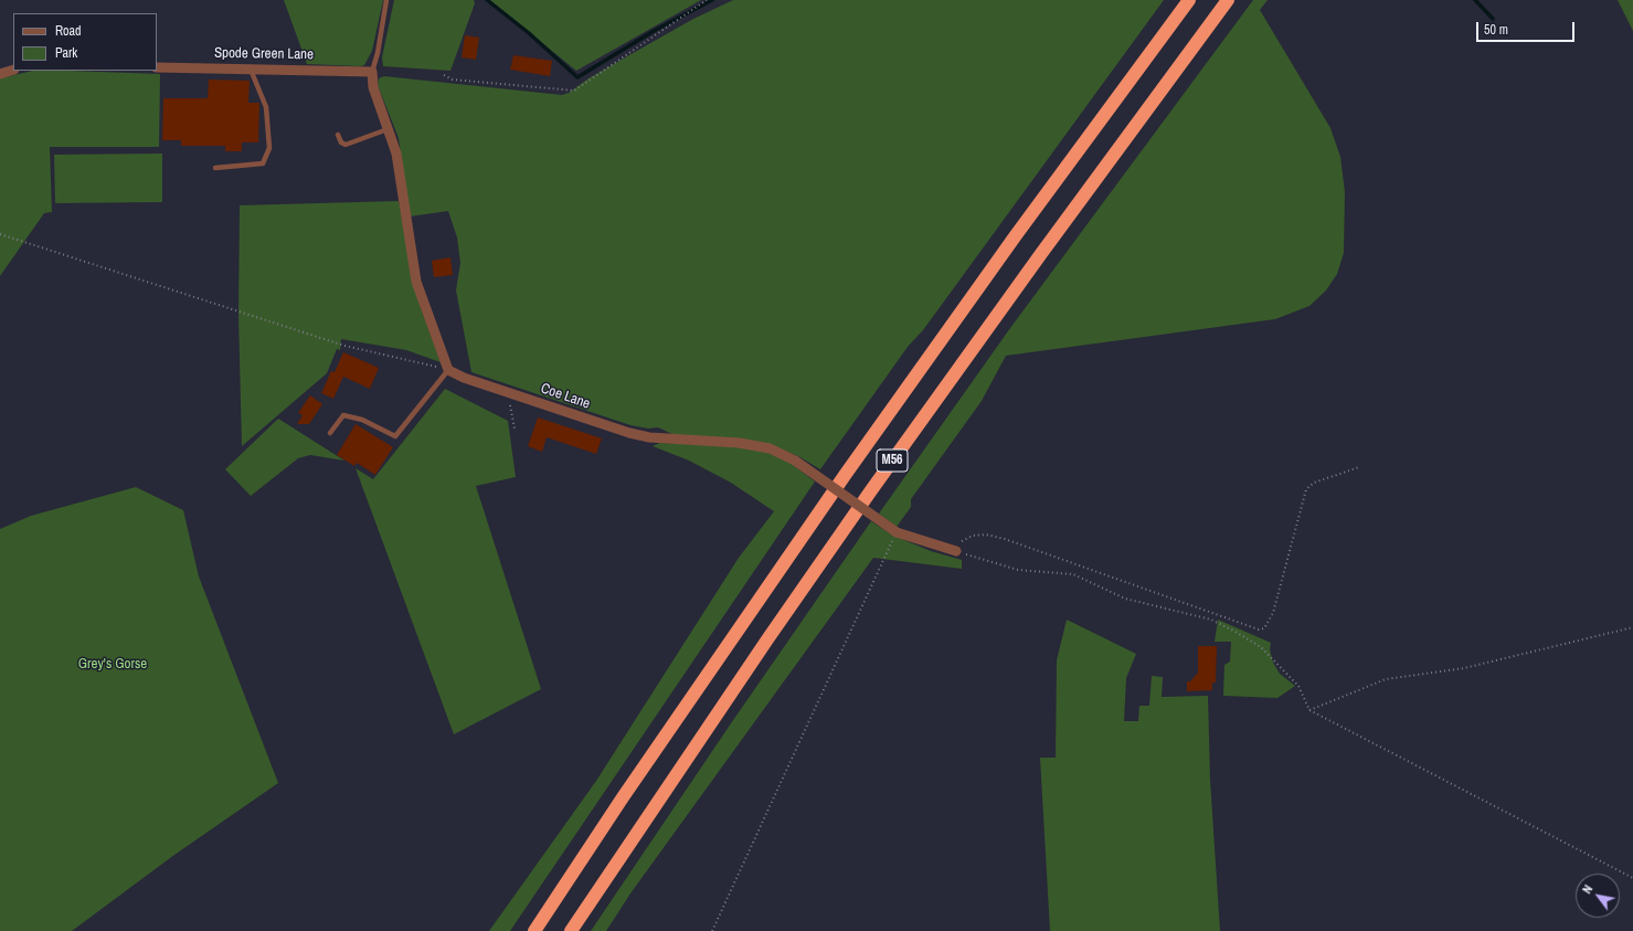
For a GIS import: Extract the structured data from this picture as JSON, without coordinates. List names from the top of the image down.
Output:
{
  "streets": {
    "highway": ["M56"],
    "street": ["Spode Green Lane", "Coe Lane"]
  },
  "parks": ["Grey's Gorse"],
  "legend": ["Road", "Park"],
  "scale_bar": "50 m",
  "north": "top left"
}
